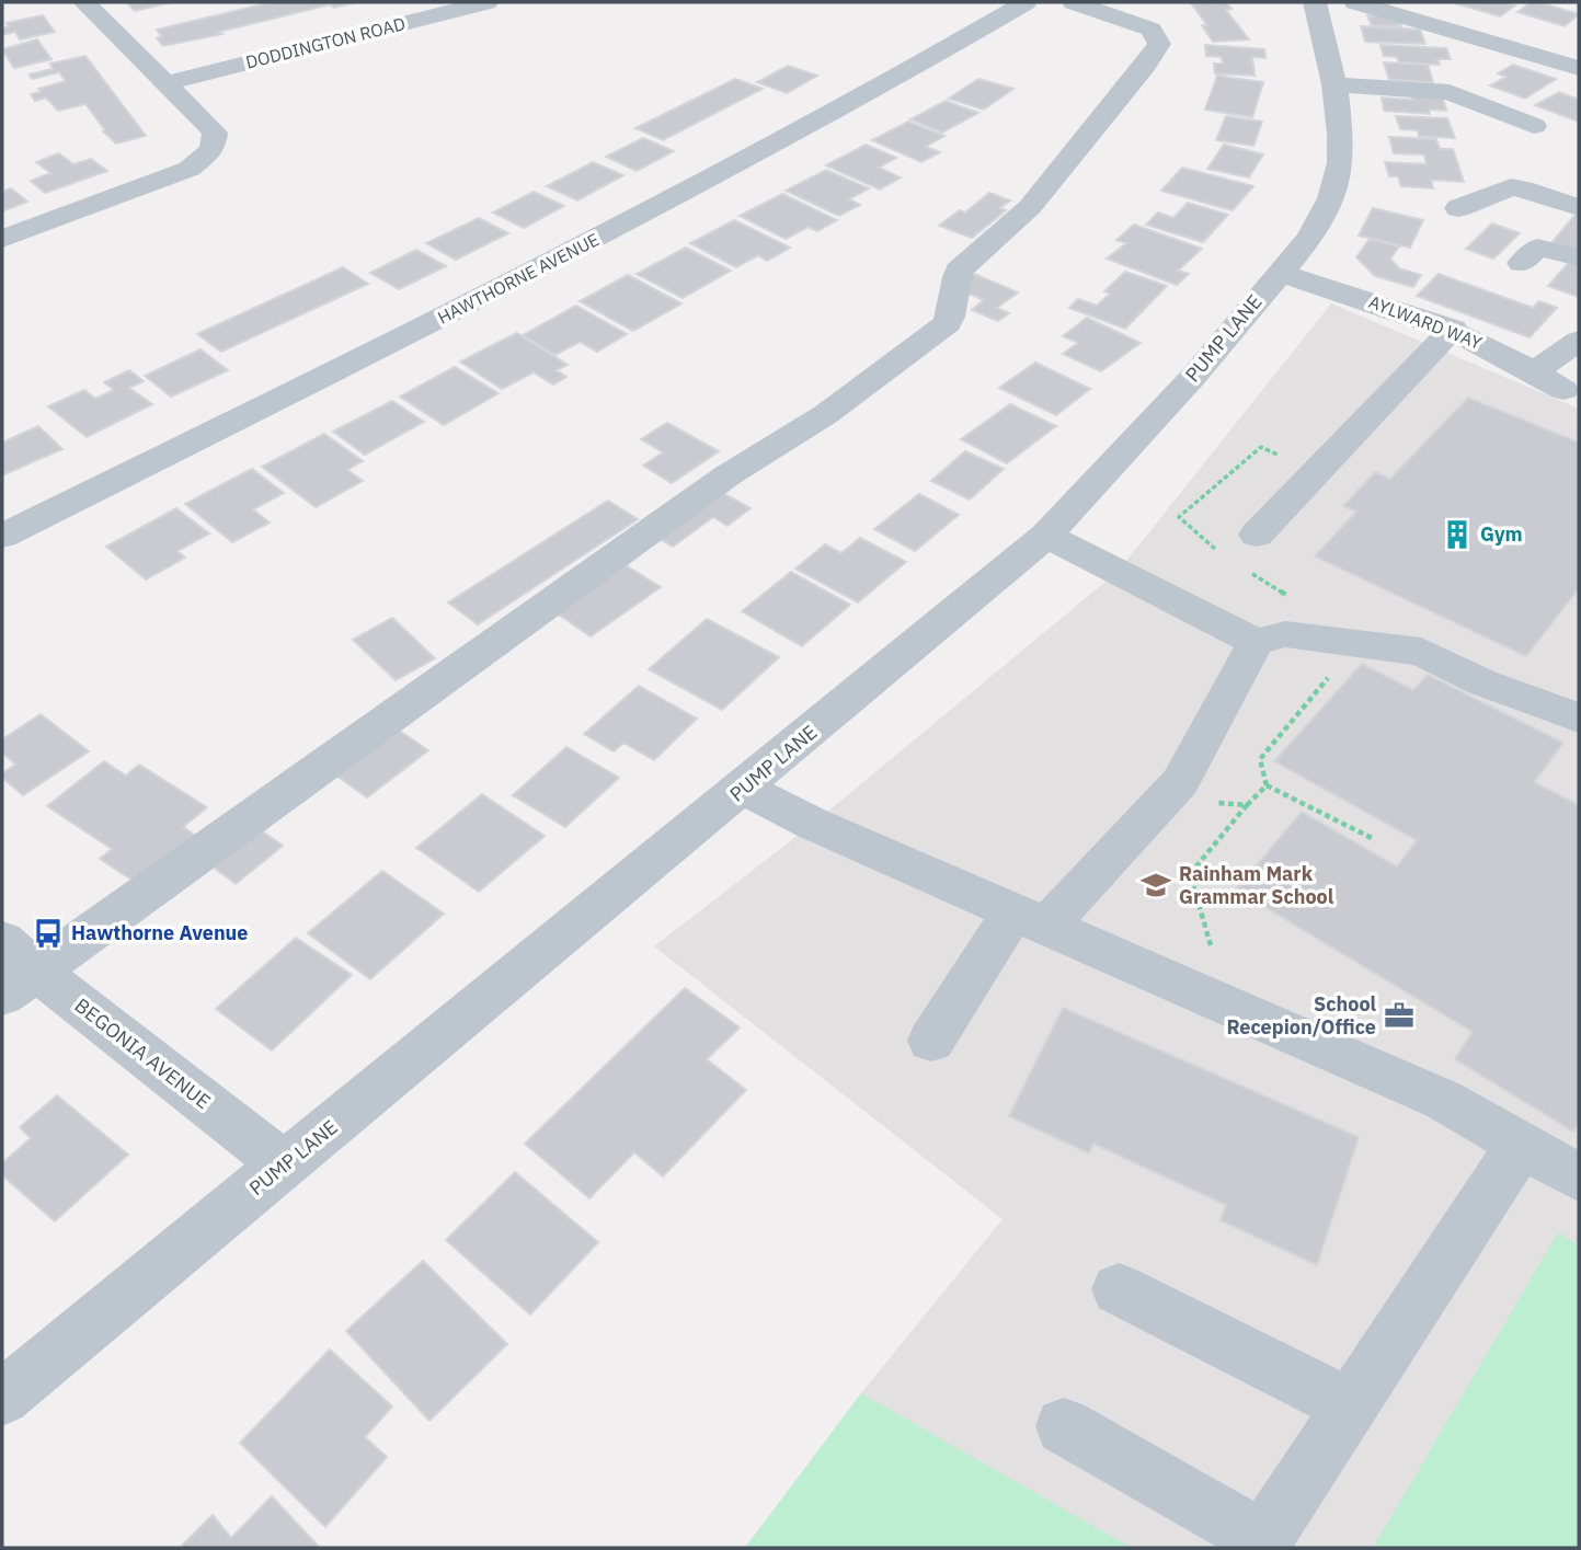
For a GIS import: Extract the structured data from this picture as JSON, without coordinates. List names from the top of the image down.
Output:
{
  "streets": {
    "street": [
      "DODDINGTON ROAD",
      "HAWTHORNE AVENUE",
      "AYLWARD WAY",
      "PUMP LANE",
      "BEGONIA AVENUE"
    ]
  },
  "crossings": [
    ["AYLWARD WAY", "PUMP LANE"],
    ["PUMP LANE", "BEGONIA AVENUE"]
  ],
  "places": {
    "building": ["Gym"],
    "school or university": ["Rainham Mark Grammar School"],
    "bus stop": ["Hawthorne Avenue"],
    "office": ["School Recepion/Office"]
  }
}
